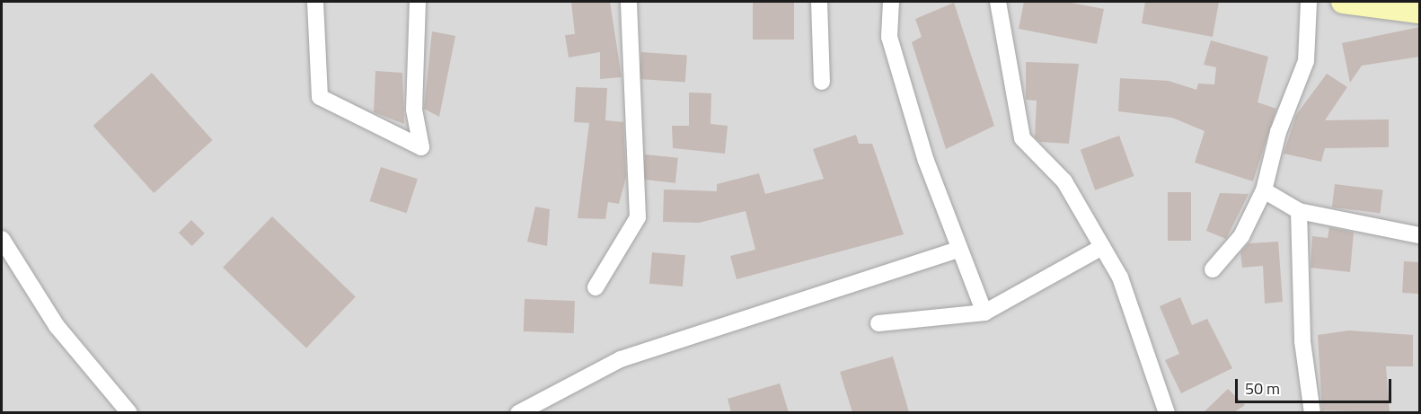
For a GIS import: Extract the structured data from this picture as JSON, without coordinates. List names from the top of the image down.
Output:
{
  "scale_bar": "50 m"
}
